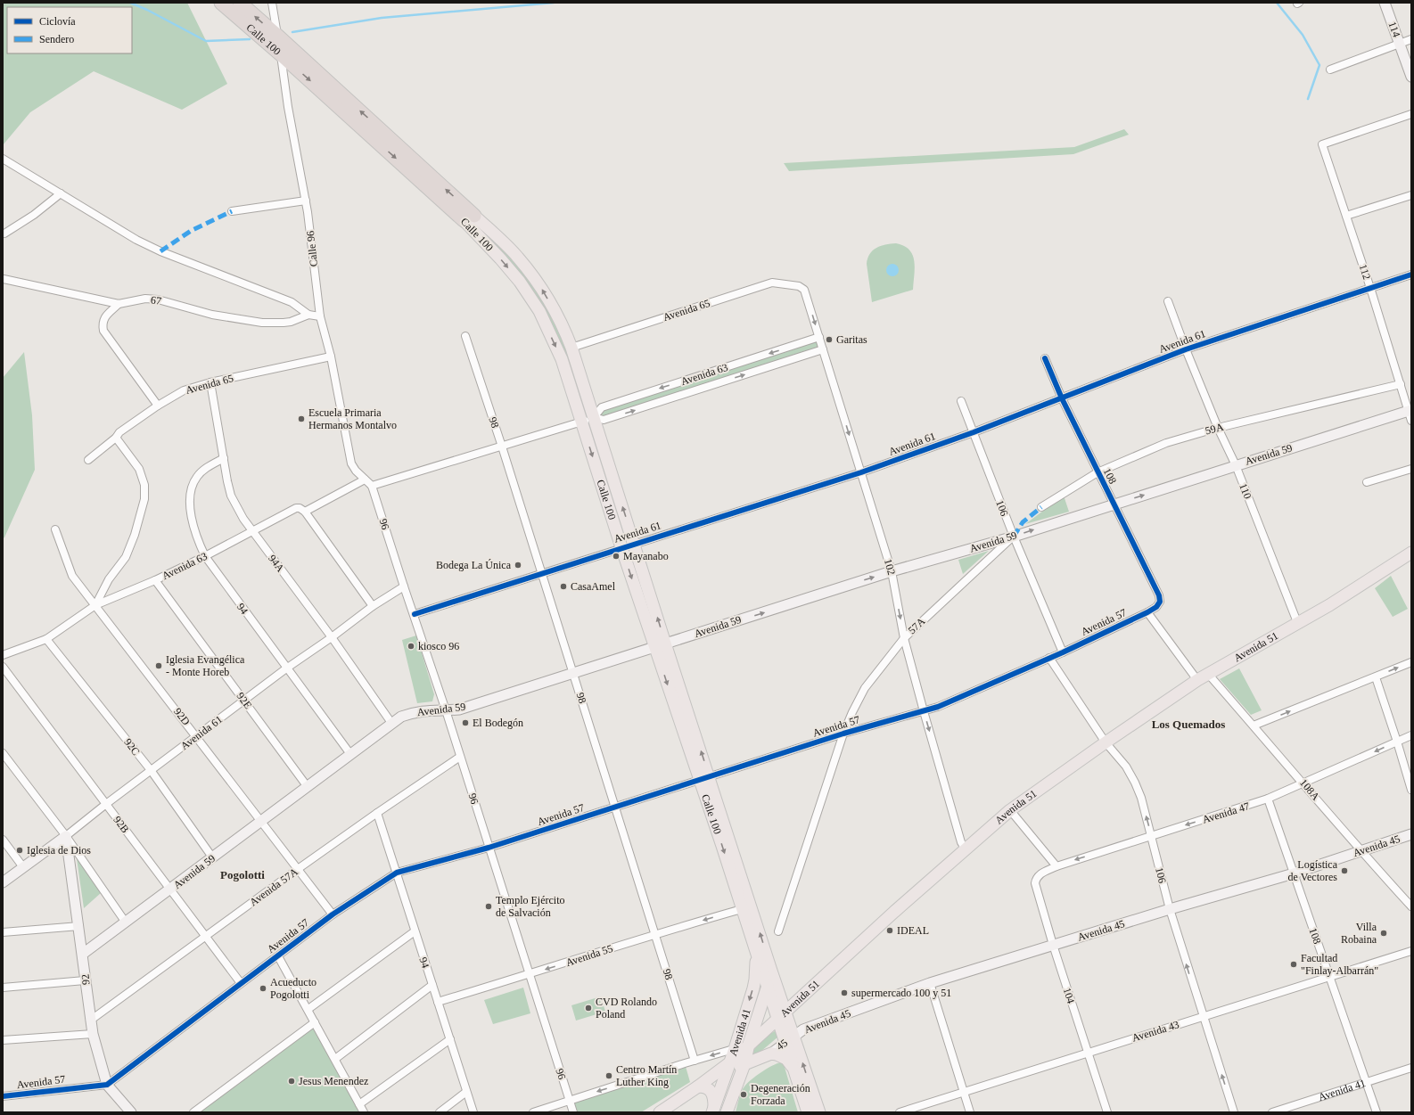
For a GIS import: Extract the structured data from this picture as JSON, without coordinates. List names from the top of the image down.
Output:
{
  "streets": {
    "highway": ["Calle 100"],
    "main road": ["Avenida 51", "Avenida 41"],
    "street": [
      "114",
      "Calle 96",
      "112",
      "67",
      "Avenida 65",
      "Avenida 61",
      "Avenida 63",
      "98",
      "59A",
      "Avenida 59",
      "108",
      "110",
      "106",
      "96",
      "94A",
      "102",
      "94",
      "Avenida 57",
      "57A",
      "92E",
      "92D",
      "92C",
      "108A",
      "Avenida 47",
      "92B",
      "Avenida 45",
      "Avenida 57A",
      "Avenida 55",
      "92",
      "104",
      "Avenida 43",
      "45"
    ]
  },
  "crossings": [
    ["Calle 100", "Calle 96"],
    ["Calle 100", "Avenida 65"],
    ["Calle 100", "Avenida 61"],
    ["Calle 100", "Avenida 63"],
    ["Calle 100", "Avenida 59"],
    ["Calle 100", "Avenida 57"],
    ["Calle 100", "Avenida 51"],
    ["Calle 100", "Avenida 45"],
    ["Calle 100", "Avenida 55"],
    ["Calle 100", "Avenida 41"],
    ["Calle 100", "45"],
    ["Calle 96", "Avenida 65"],
    ["Calle 96", "Avenida 63"],
    ["Calle 96", "96"],
    ["112", "Avenida 61"],
    ["112", "59A"],
    ["112", "Avenida 59"],
    ["Avenida 65", "94A"],
    ["Avenida 65", "102"],
    ["Avenida 61", "98"],
    ["Avenida 61", "108"],
    ["Avenida 61", "110"],
    ["Avenida 61", "106"],
    ["Avenida 61", "96"],
    ["Avenida 61", "94A"],
    ["Avenida 61", "102"],
    ["Avenida 61", "94"],
    ["Avenida 61", "92E"],
    ["Avenida 61", "92D"],
    ["Avenida 61", "92C"],
    ["Avenida 61", "92B"],
    ["Avenida 61", "92"],
    ["Avenida 63", "98"],
    ["Avenida 63", "96"],
    ["Avenida 63", "94A"],
    ["Avenida 63", "102"],
    ["Avenida 63", "94"],
    ["Avenida 63", "92E"],
    ["Avenida 63", "92D"],
    ["Avenida 63", "92C"],
    ["98", "Avenida 59"],
    ["98", "Avenida 57"],
    ["98", "Avenida 55"],
    ["59A", "108"],
    ["59A", "110"],
    ["Avenida 59", "108"],
    ["Avenida 59", "110"],
    ["Avenida 59", "106"],
    ["Avenida 59", "96"],
    ["Avenida 59", "94A"],
    ["Avenida 59", "102"],
    ["Avenida 59", "94"],
    ["Avenida 59", "57A"],
    ["Avenida 59", "92E"],
    ["Avenida 59", "92D"],
    ["Avenida 59", "92C"],
    ["Avenida 59", "92B"],
    ["Avenida 59", "92"],
    ["108", "Avenida 57"],
    ["108", "Avenida 47"],
    ["108", "Avenida 45"],
    ["108", "Avenida 43"],
    ["108", "Avenida 41"],
    ["110", "Avenida 51"],
    ["106", "Avenida 57"],
    ["106", "57A"],
    ["106", "Avenida 51"],
    ["106", "Avenida 47"],
    ["106", "Avenida 45"],
    ["106", "Avenida 43"],
    ["96", "Avenida 57"],
    ["96", "Avenida 57A"],
    ["96", "Avenida 55"],
    ["94A", "94"],
    ["102", "Avenida 57"],
    ["102", "57A"],
    ["102", "Avenida 51"],
    ["94", "Avenida 57"],
    ["94", "Avenida 57A"],
    ["94", "Avenida 55"],
    ["Avenida 57", "57A"],
    ["Avenida 57", "92D"],
    ["Avenida 57", "92B"],
    ["Avenida 57", "92"],
    ["Avenida 51", "108A"],
    ["Avenida 51", "Avenida 41"],
    ["92D", "Avenida 57A"],
    ["108A", "Avenida 47"],
    ["108A", "Avenida 45"],
    ["Avenida 47", "104"],
    ["92B", "Avenida 57A"],
    ["Avenida 45", "104"],
    ["Avenida 45", "45"],
    ["Avenida 57A", "92"],
    ["104", "Avenida 43"]
  ],
  "one_way": [
    "106",
    "102",
    "Avenida 47",
    "Avenida 55"
  ],
  "districts": ["Los Quemados", "Pogolotti"],
  "places": [
    "Garitas",
    "Escuela Primaria Hermanos Montalvo",
    "Mayanabo",
    "Bodega La Única",
    "CasaAmel",
    "kiosco 96",
    "Iglesia Evangélica - Monte Horeb",
    "El Bodegón",
    "Iglesia de Dios",
    "Logística de Vectores",
    "Templo Ejército de Salvación",
    "IDEAL",
    "Villa Robaina",
    "Facultad \"Finlay-Albarrán\"",
    "Acueducto Pogolotti",
    "supermercado 100 y 51",
    "CVD Rolando Poland",
    "Centro Martín Luther King",
    "Jesus Menendez",
    "Degeneración Forzada"
  ],
  "legend": ["Ciclovía", "Sendero"]
}
